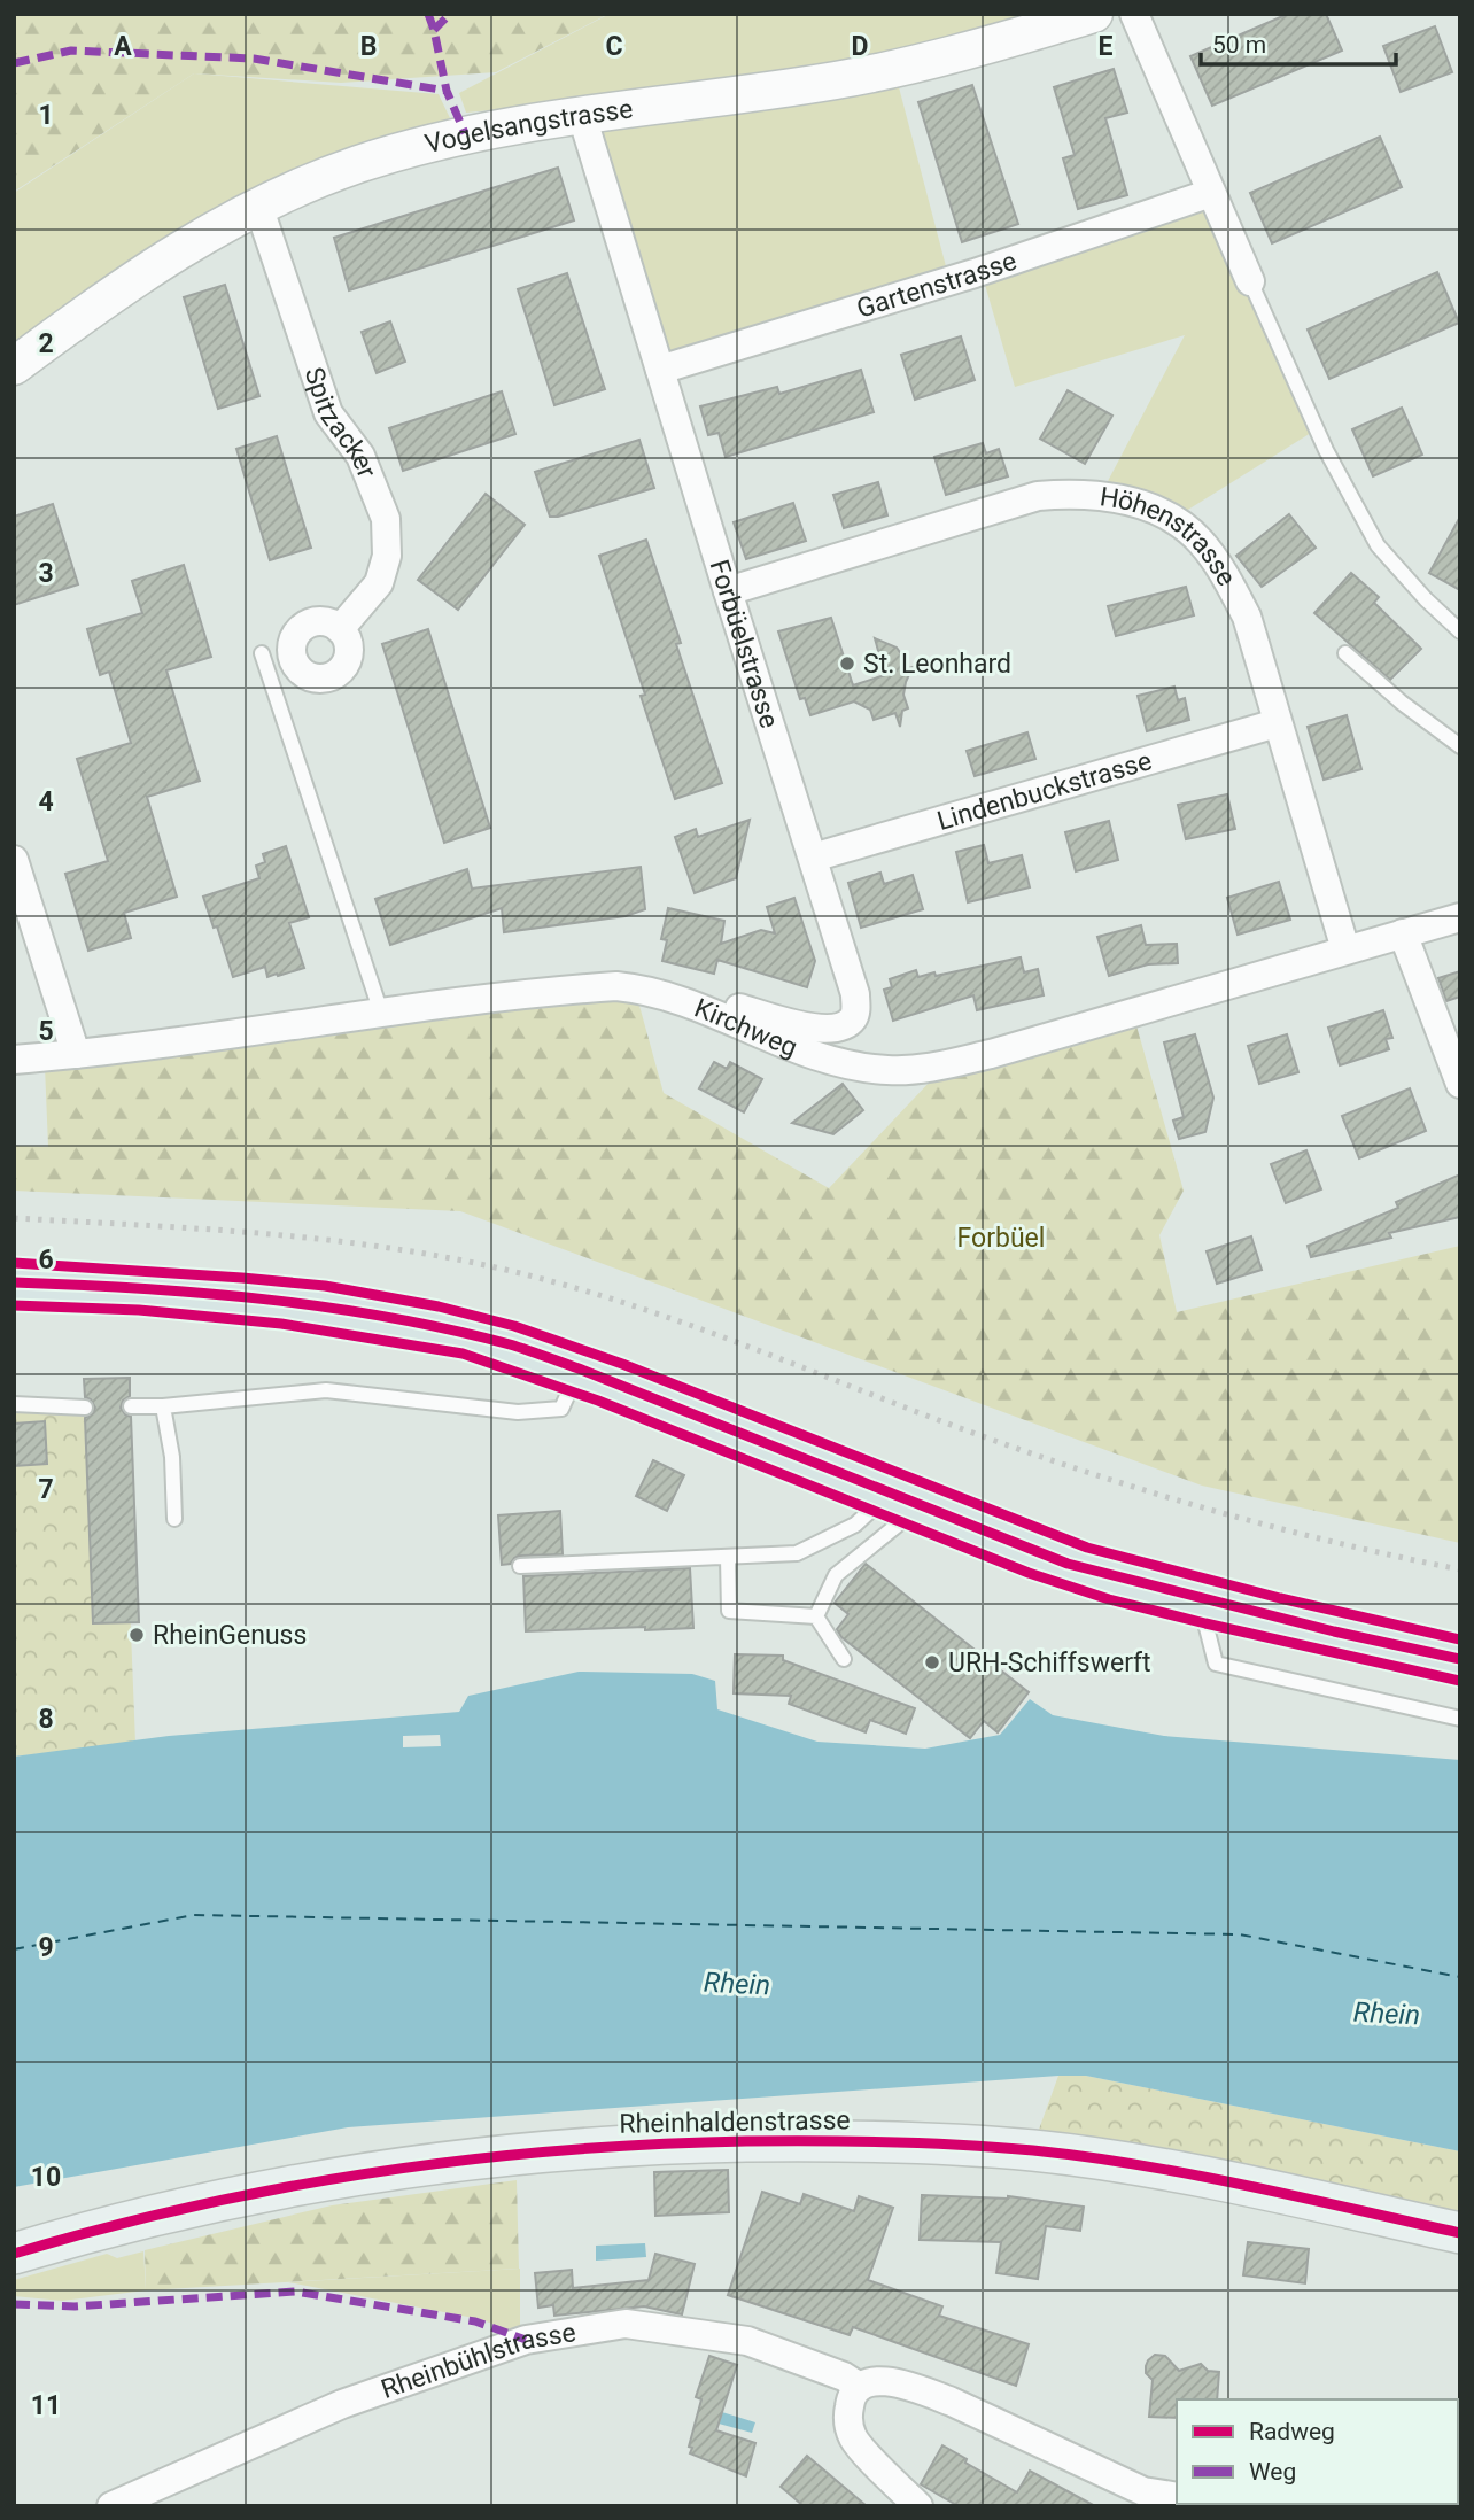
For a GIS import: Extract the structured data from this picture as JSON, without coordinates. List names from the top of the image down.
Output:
{
  "streets": {
    "main road": ["Rheinhaldenstrasse"],
    "street": [
      "Vogelsangstrasse",
      "Gartenstrasse",
      "Spitzacker",
      "Höhenstrasse",
      "Forbüelstrasse",
      "Lindenbuckstrasse",
      "Kirchweg",
      "Rheinbühlstrasse"
    ]
  },
  "crossings": [
    ["Vogelsangstrasse", "Spitzacker"],
    ["Vogelsangstrasse", "Forbüelstrasse"],
    ["Gartenstrasse", "Forbüelstrasse"],
    ["Höhenstrasse", "Forbüelstrasse"],
    ["Höhenstrasse", "Lindenbuckstrasse"],
    ["Höhenstrasse", "Kirchweg"],
    ["Forbüelstrasse", "Lindenbuckstrasse"],
    ["Forbüelstrasse", "Kirchweg"]
  ],
  "water": ["Rhein"],
  "parks": ["Forbüel"],
  "places": ["St. Leonhard", "RheinGenuss", "URH-Schiffswerft"],
  "legend": ["Radweg", "Weg"],
  "scale_bar": "50 m",
  "grid": {
    "columns": [
      "A",
      "B",
      "C",
      "D",
      "E"
    ],
    "rows": [
      "1",
      "2",
      "3",
      "4",
      "5",
      "6",
      "7",
      "8",
      "9",
      "10",
      "11"
    ]
  }
}
